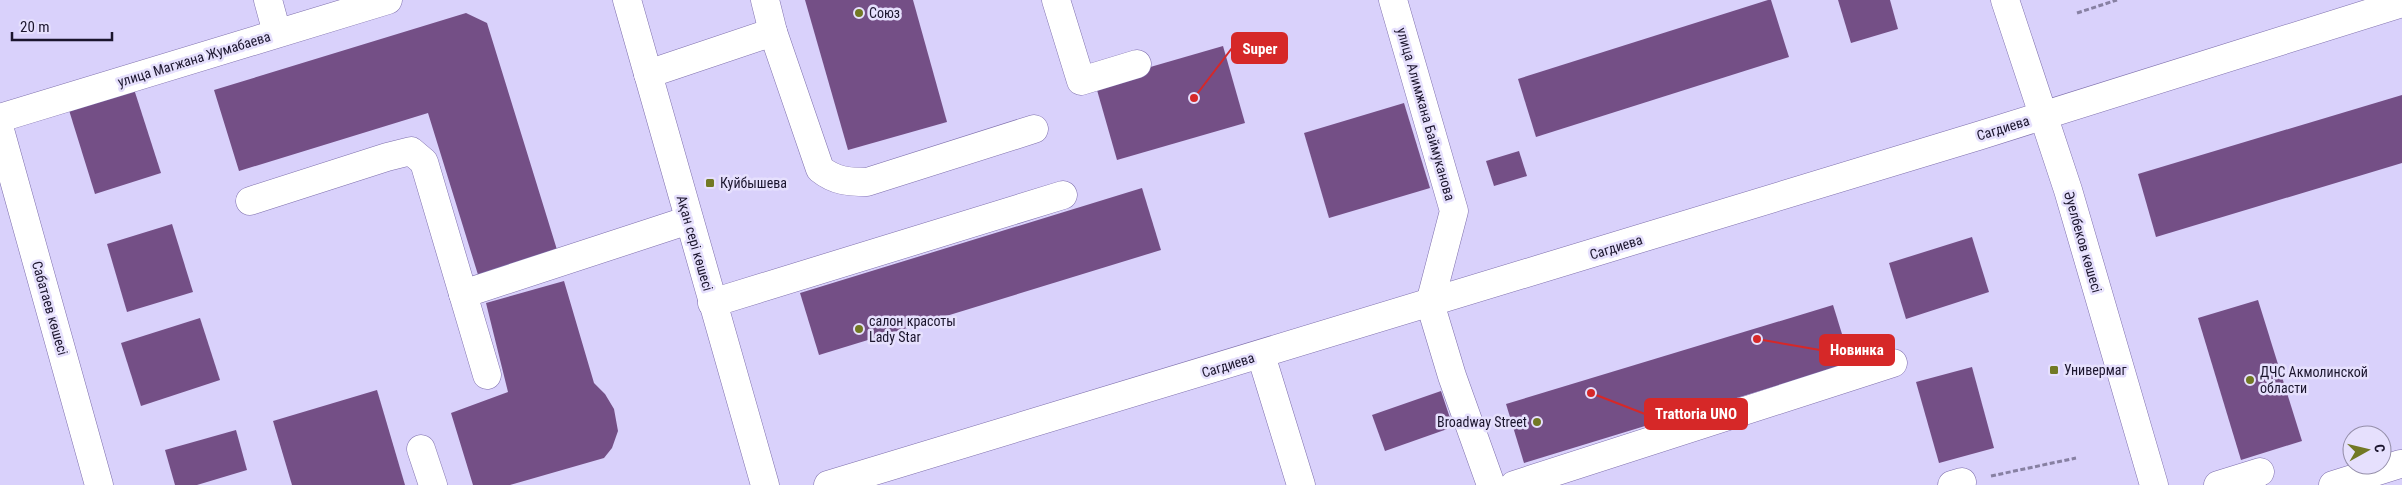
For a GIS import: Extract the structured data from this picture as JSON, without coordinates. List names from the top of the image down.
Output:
{
  "streets": {
    "street": [
      "улица Магжана Жумабаева",
      "улица Алимжана Баймуканова",
      "Сагдиева",
      "Әуелбеков көшесі",
      "Ақан сері көшесі",
      "Сабатаев көшесі"
    ]
  },
  "crossings": [
    ["улица Алимжана Баймуканова", "Сагдиева"],
    ["Сагдиева", "Әуелбеков көшесі"]
  ],
  "places": {
    "other": [
      "Союз",
      "Super",
      "салон красоты Lady Star",
      "Новинка",
      "ДЧС Акмолинской области",
      "Trattoria UNO",
      "Broadway Street"
    ],
    "transit": ["Куйбышева", "Универмаг"]
  },
  "scale_bar": "20 m",
  "north": "right"
}
